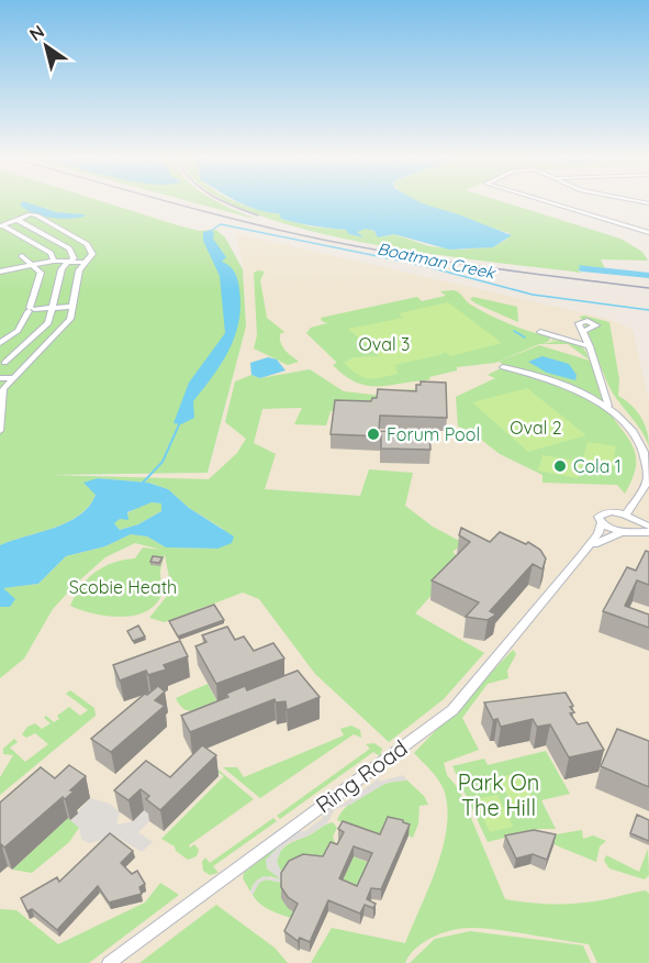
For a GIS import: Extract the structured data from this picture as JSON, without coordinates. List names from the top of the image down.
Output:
{
  "streets": {
    "street": ["Ring Road"]
  },
  "water": ["Boatman Creek"],
  "parks": [
    "Oval 3",
    "Oval 2",
    "Scobie Heath",
    "Park On The Hill"
  ],
  "places": ["Forum Pool", "Cola 1"],
  "north": "top left"
}
